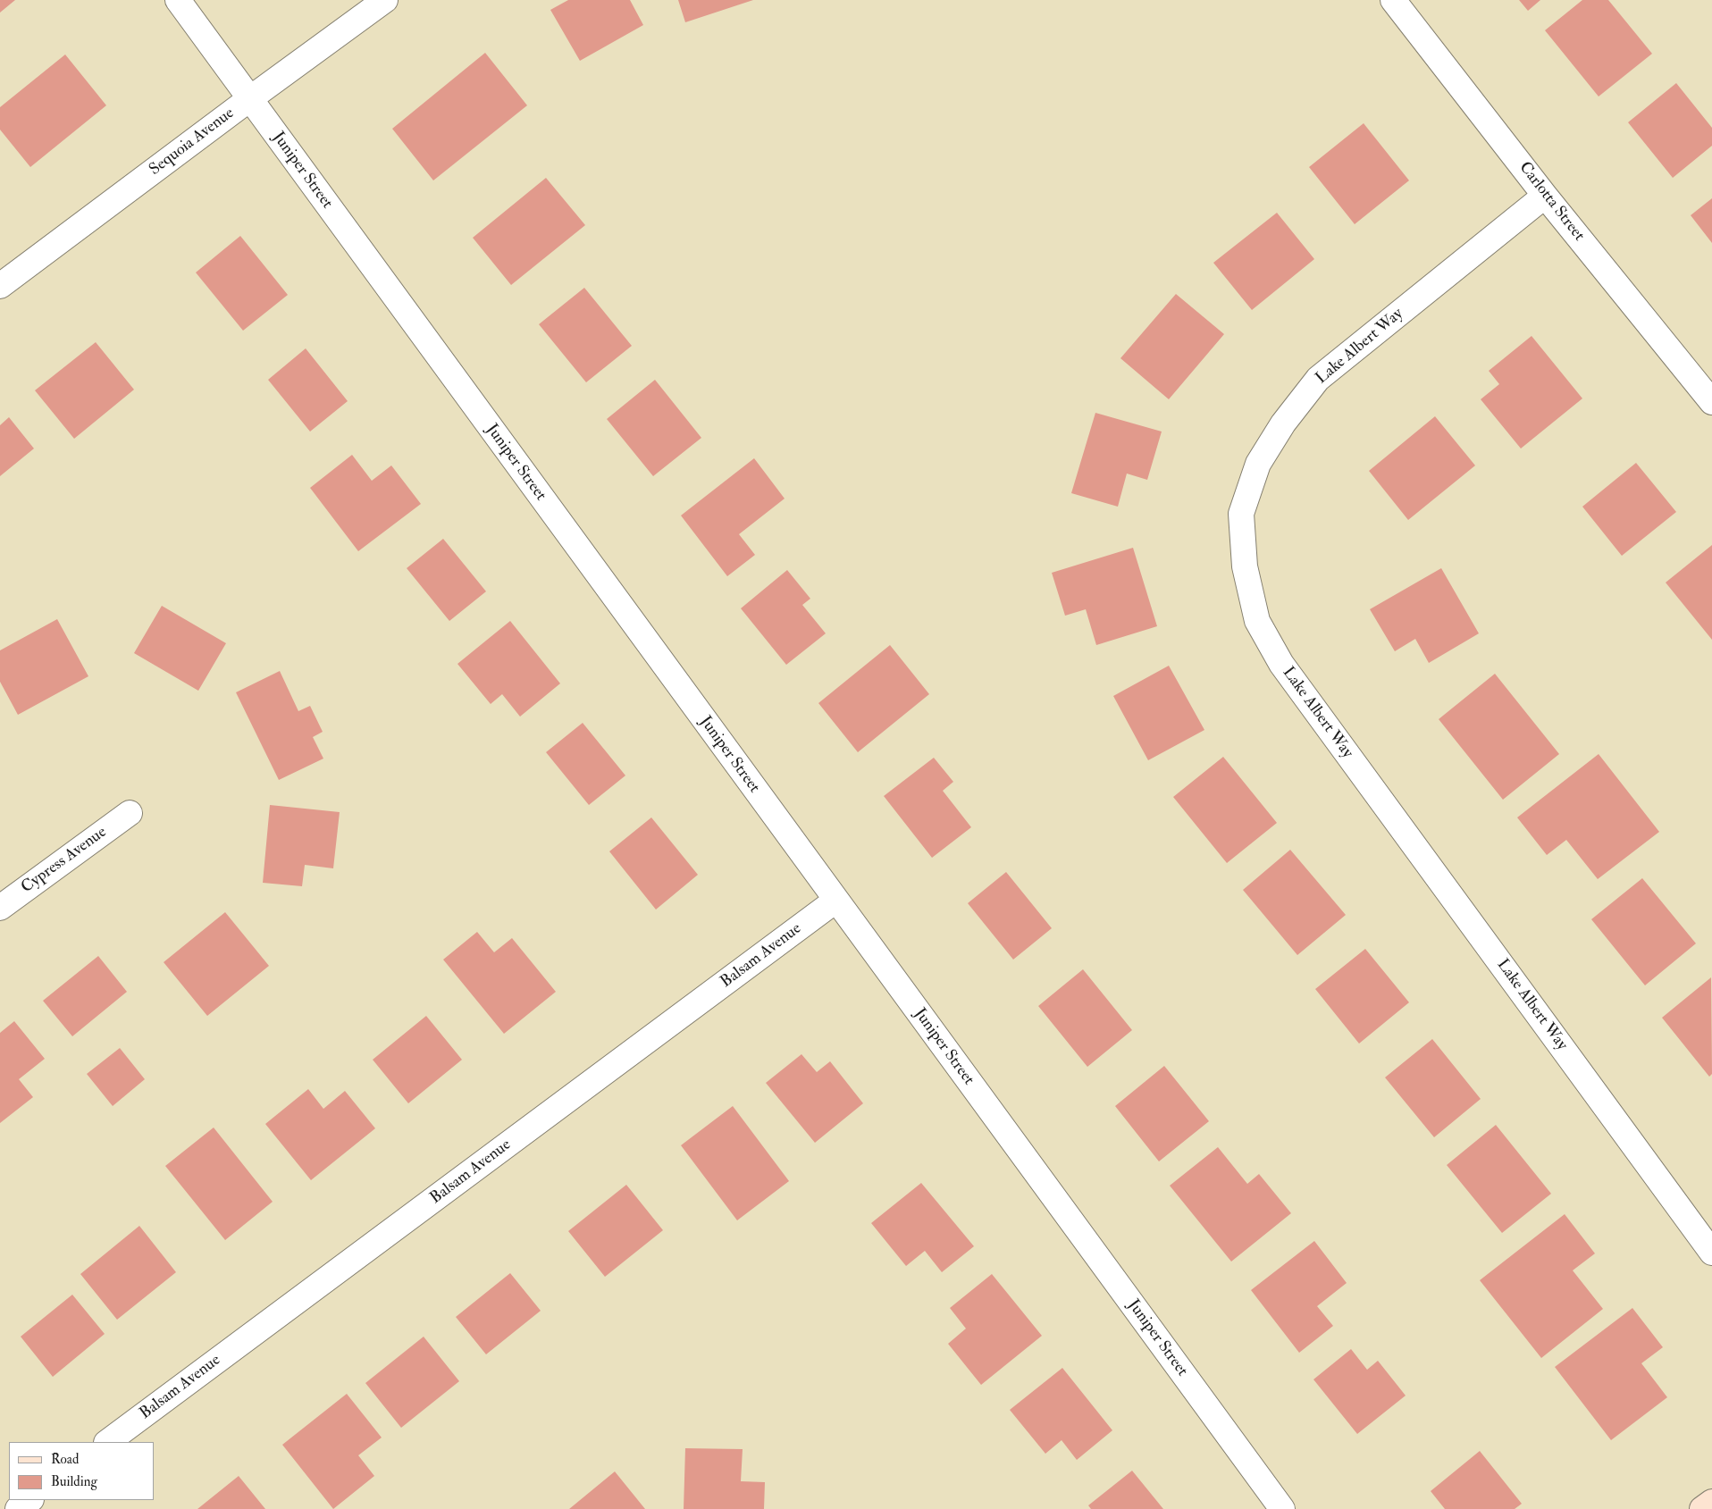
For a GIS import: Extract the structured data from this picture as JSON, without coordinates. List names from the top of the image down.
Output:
{
  "streets": {
    "street": [
      "Sequoia Avenue",
      "Juniper Street",
      "Carlotta Street",
      "Lake Albert Way",
      "Cypress Avenue",
      "Balsam Avenue"
    ]
  },
  "crossings": [
    ["Sequoia Avenue", "Juniper Street"],
    ["Juniper Street", "Balsam Avenue"],
    ["Carlotta Street", "Lake Albert Way"]
  ],
  "legend": ["Road", "Building"]
}
